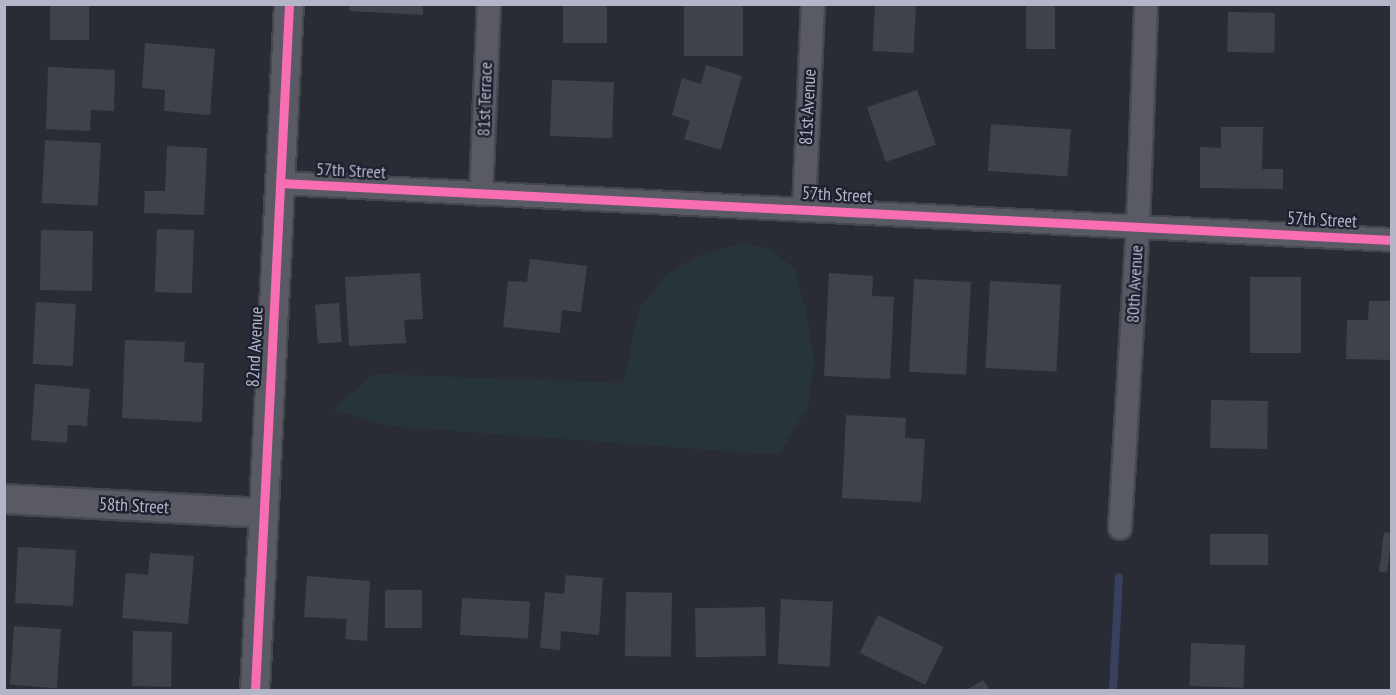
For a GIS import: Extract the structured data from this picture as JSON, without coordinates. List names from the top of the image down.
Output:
{
  "streets": {
    "street": [
      "81st Terrace",
      "81st Avenue",
      "57th Street",
      "80th Avenue",
      "82nd Avenue",
      "58th Street"
    ]
  },
  "crossings": [
    ["81st Terrace", "57th Street"],
    ["81st Avenue", "57th Street"],
    ["57th Street", "80th Avenue"],
    ["57th Street", "82nd Avenue"],
    ["82nd Avenue", "58th Street"]
  ]
}
